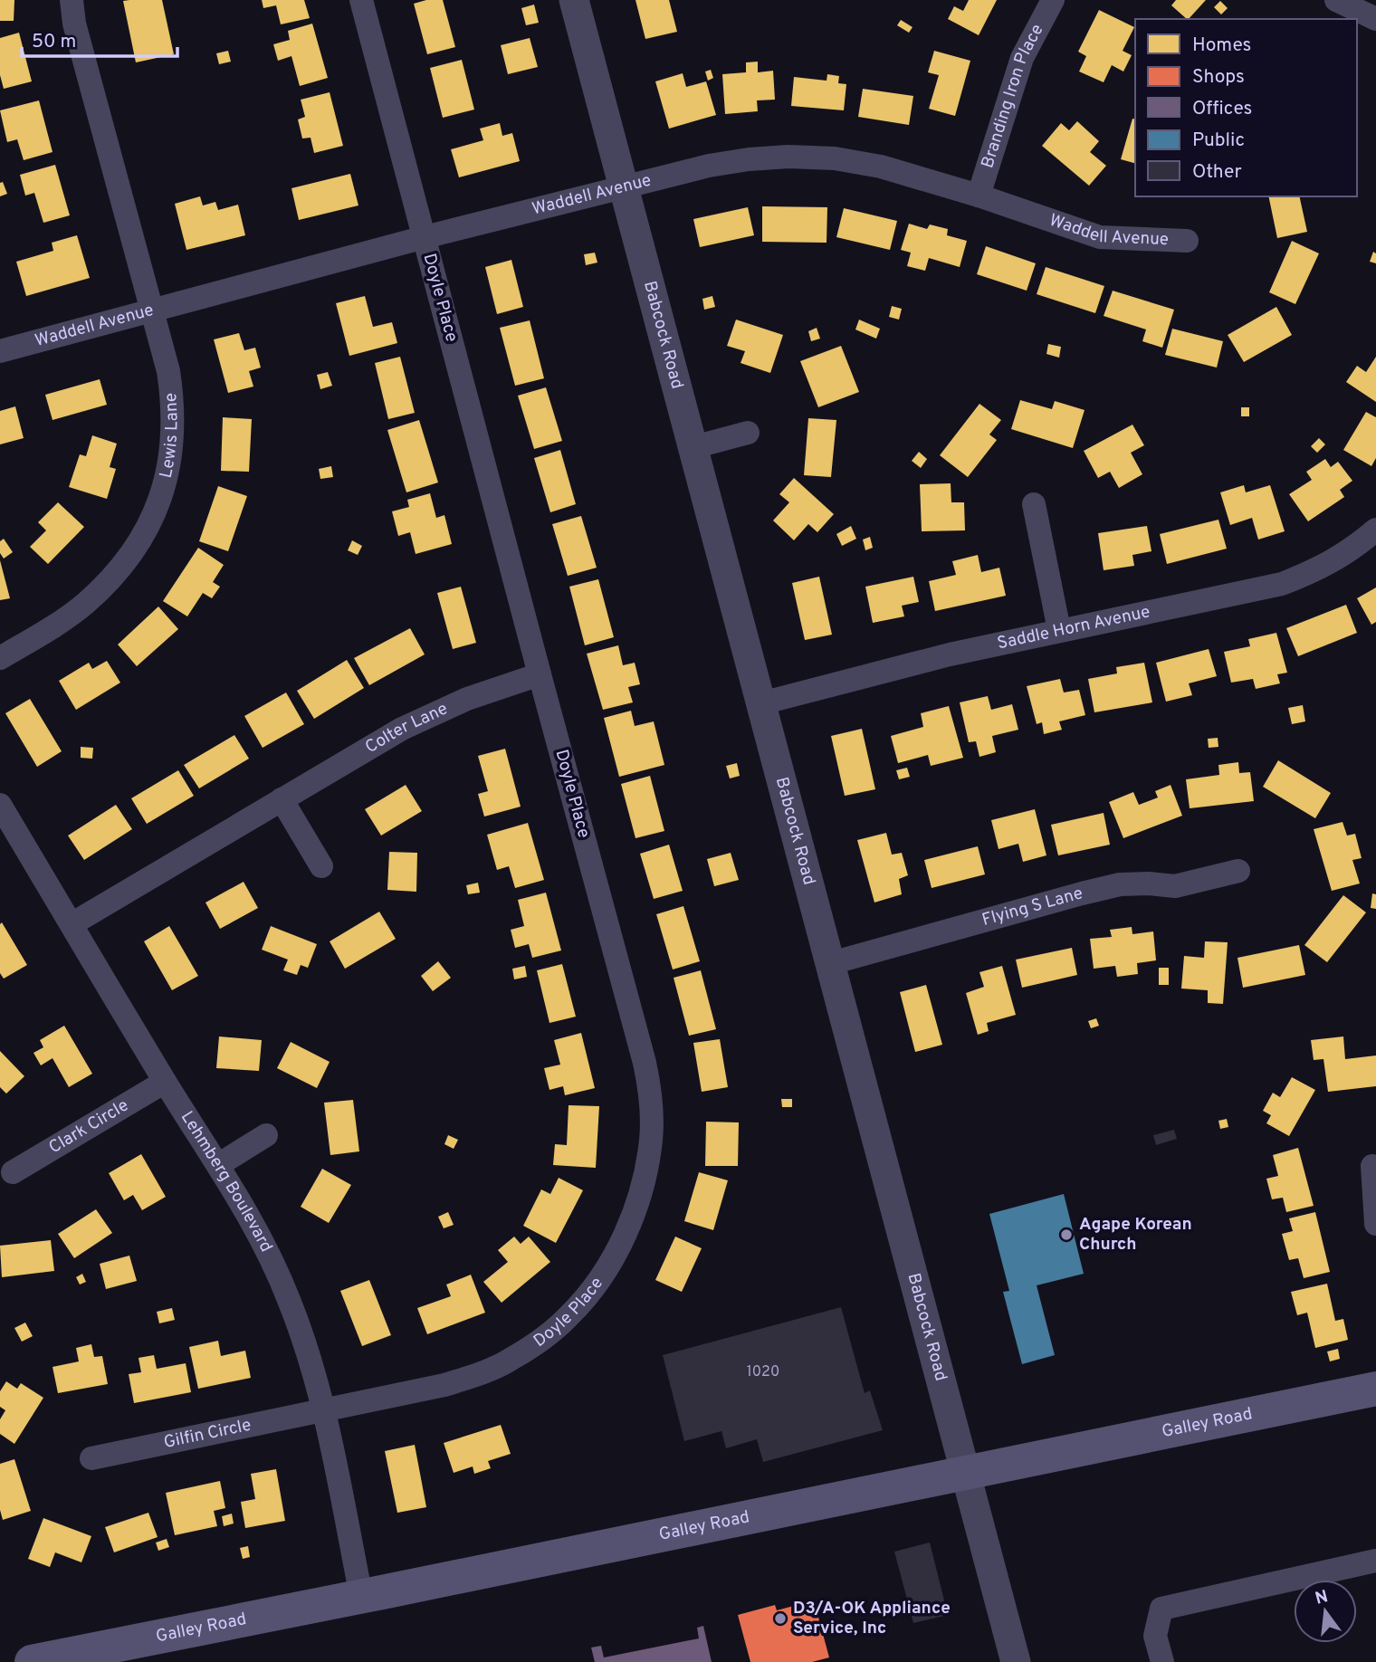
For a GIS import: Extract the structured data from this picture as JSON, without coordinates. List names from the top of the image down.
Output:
{
  "streets": {
    "main road": ["Galley Road"],
    "street": [
      "Branding Iron Place",
      "Waddell Avenue",
      "Doyle Place",
      "Babcock Road",
      "Lewis Lane",
      "Saddle Horn Avenue",
      "Colter Lane",
      "Flying S Lane",
      "Clark Circle",
      "Lehmberg Boulevard",
      "Gilfin Circle"
    ]
  },
  "crossings": [
    ["Branding Iron Place", "Waddell Avenue"],
    ["Waddell Avenue", "Doyle Place"],
    ["Waddell Avenue", "Babcock Road"],
    ["Waddell Avenue", "Lewis Lane"],
    ["Doyle Place", "Colter Lane"],
    ["Doyle Place", "Lehmberg Boulevard"],
    ["Doyle Place", "Gilfin Circle"],
    ["Babcock Road", "Saddle Horn Avenue"],
    ["Babcock Road", "Flying S Lane"],
    ["Babcock Road", "Galley Road"],
    ["Colter Lane", "Lehmberg Boulevard"],
    ["Clark Circle", "Lehmberg Boulevard"],
    ["Lehmberg Boulevard", "Galley Road"],
    ["Lehmberg Boulevard", "Gilfin Circle"]
  ],
  "places": ["Agape Korean Church", "D3/A-OK Appliance Service, Inc"],
  "house_numbers": ["1020"],
  "legend": [
    "Homes",
    "Shops",
    "Offices",
    "Public",
    "Other"
  ],
  "scale_bar": "50 m",
  "north": "top"
}
